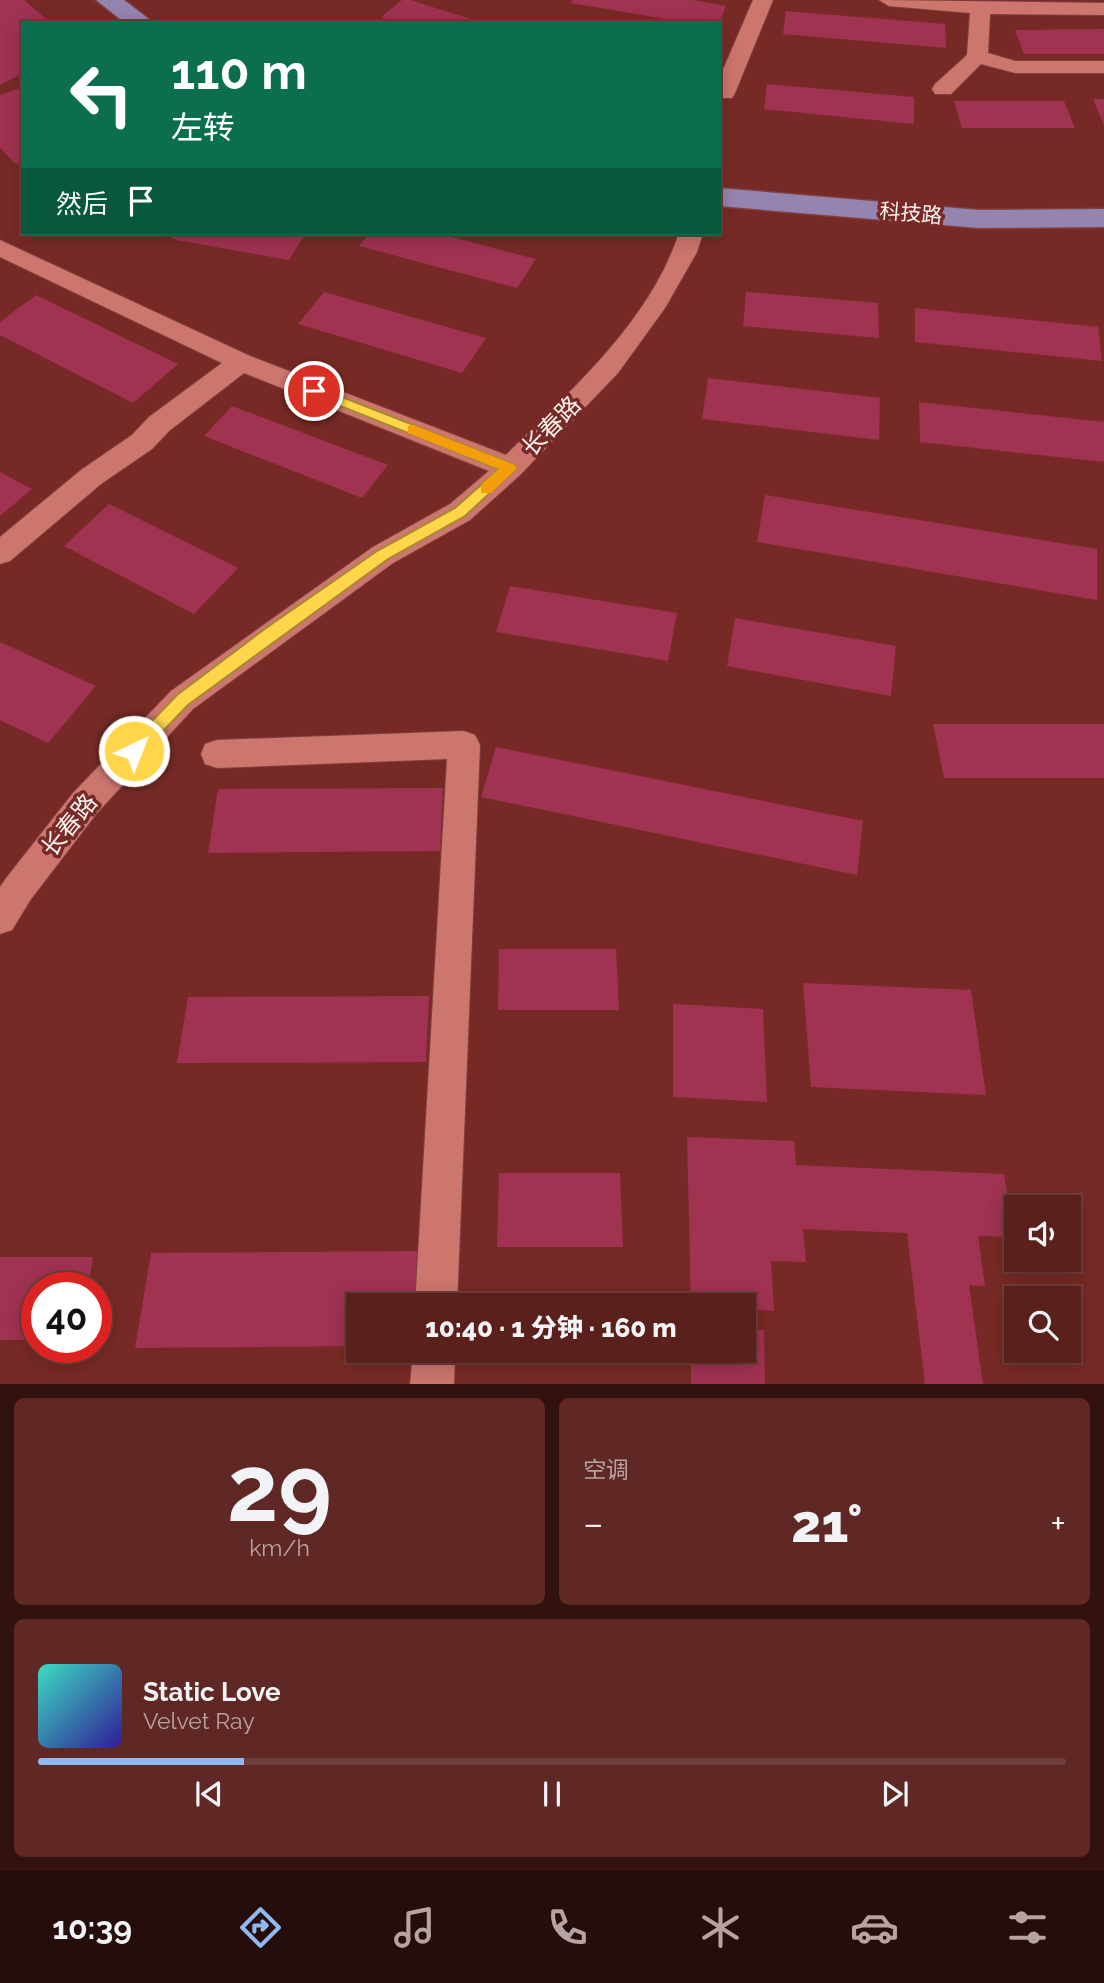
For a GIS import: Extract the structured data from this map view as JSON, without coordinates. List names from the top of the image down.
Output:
{
  "streets": {
    "main road": ["科技路"],
    "street": ["长春路"]
  },
  "page": {
    "turn": ["110 m", "左转"],
    "then": "然后",
    "limit": "40",
    "trip": "10:40 · 1 分钟 · 160 m",
    "tile": [
      ["29", "km/h"],
      "空调"
    ],
    "heat": ["−", "21°", "+"],
    "song": ["Static Love", "Velvet Ray"],
    "tabs": "10:39"
  }
}
